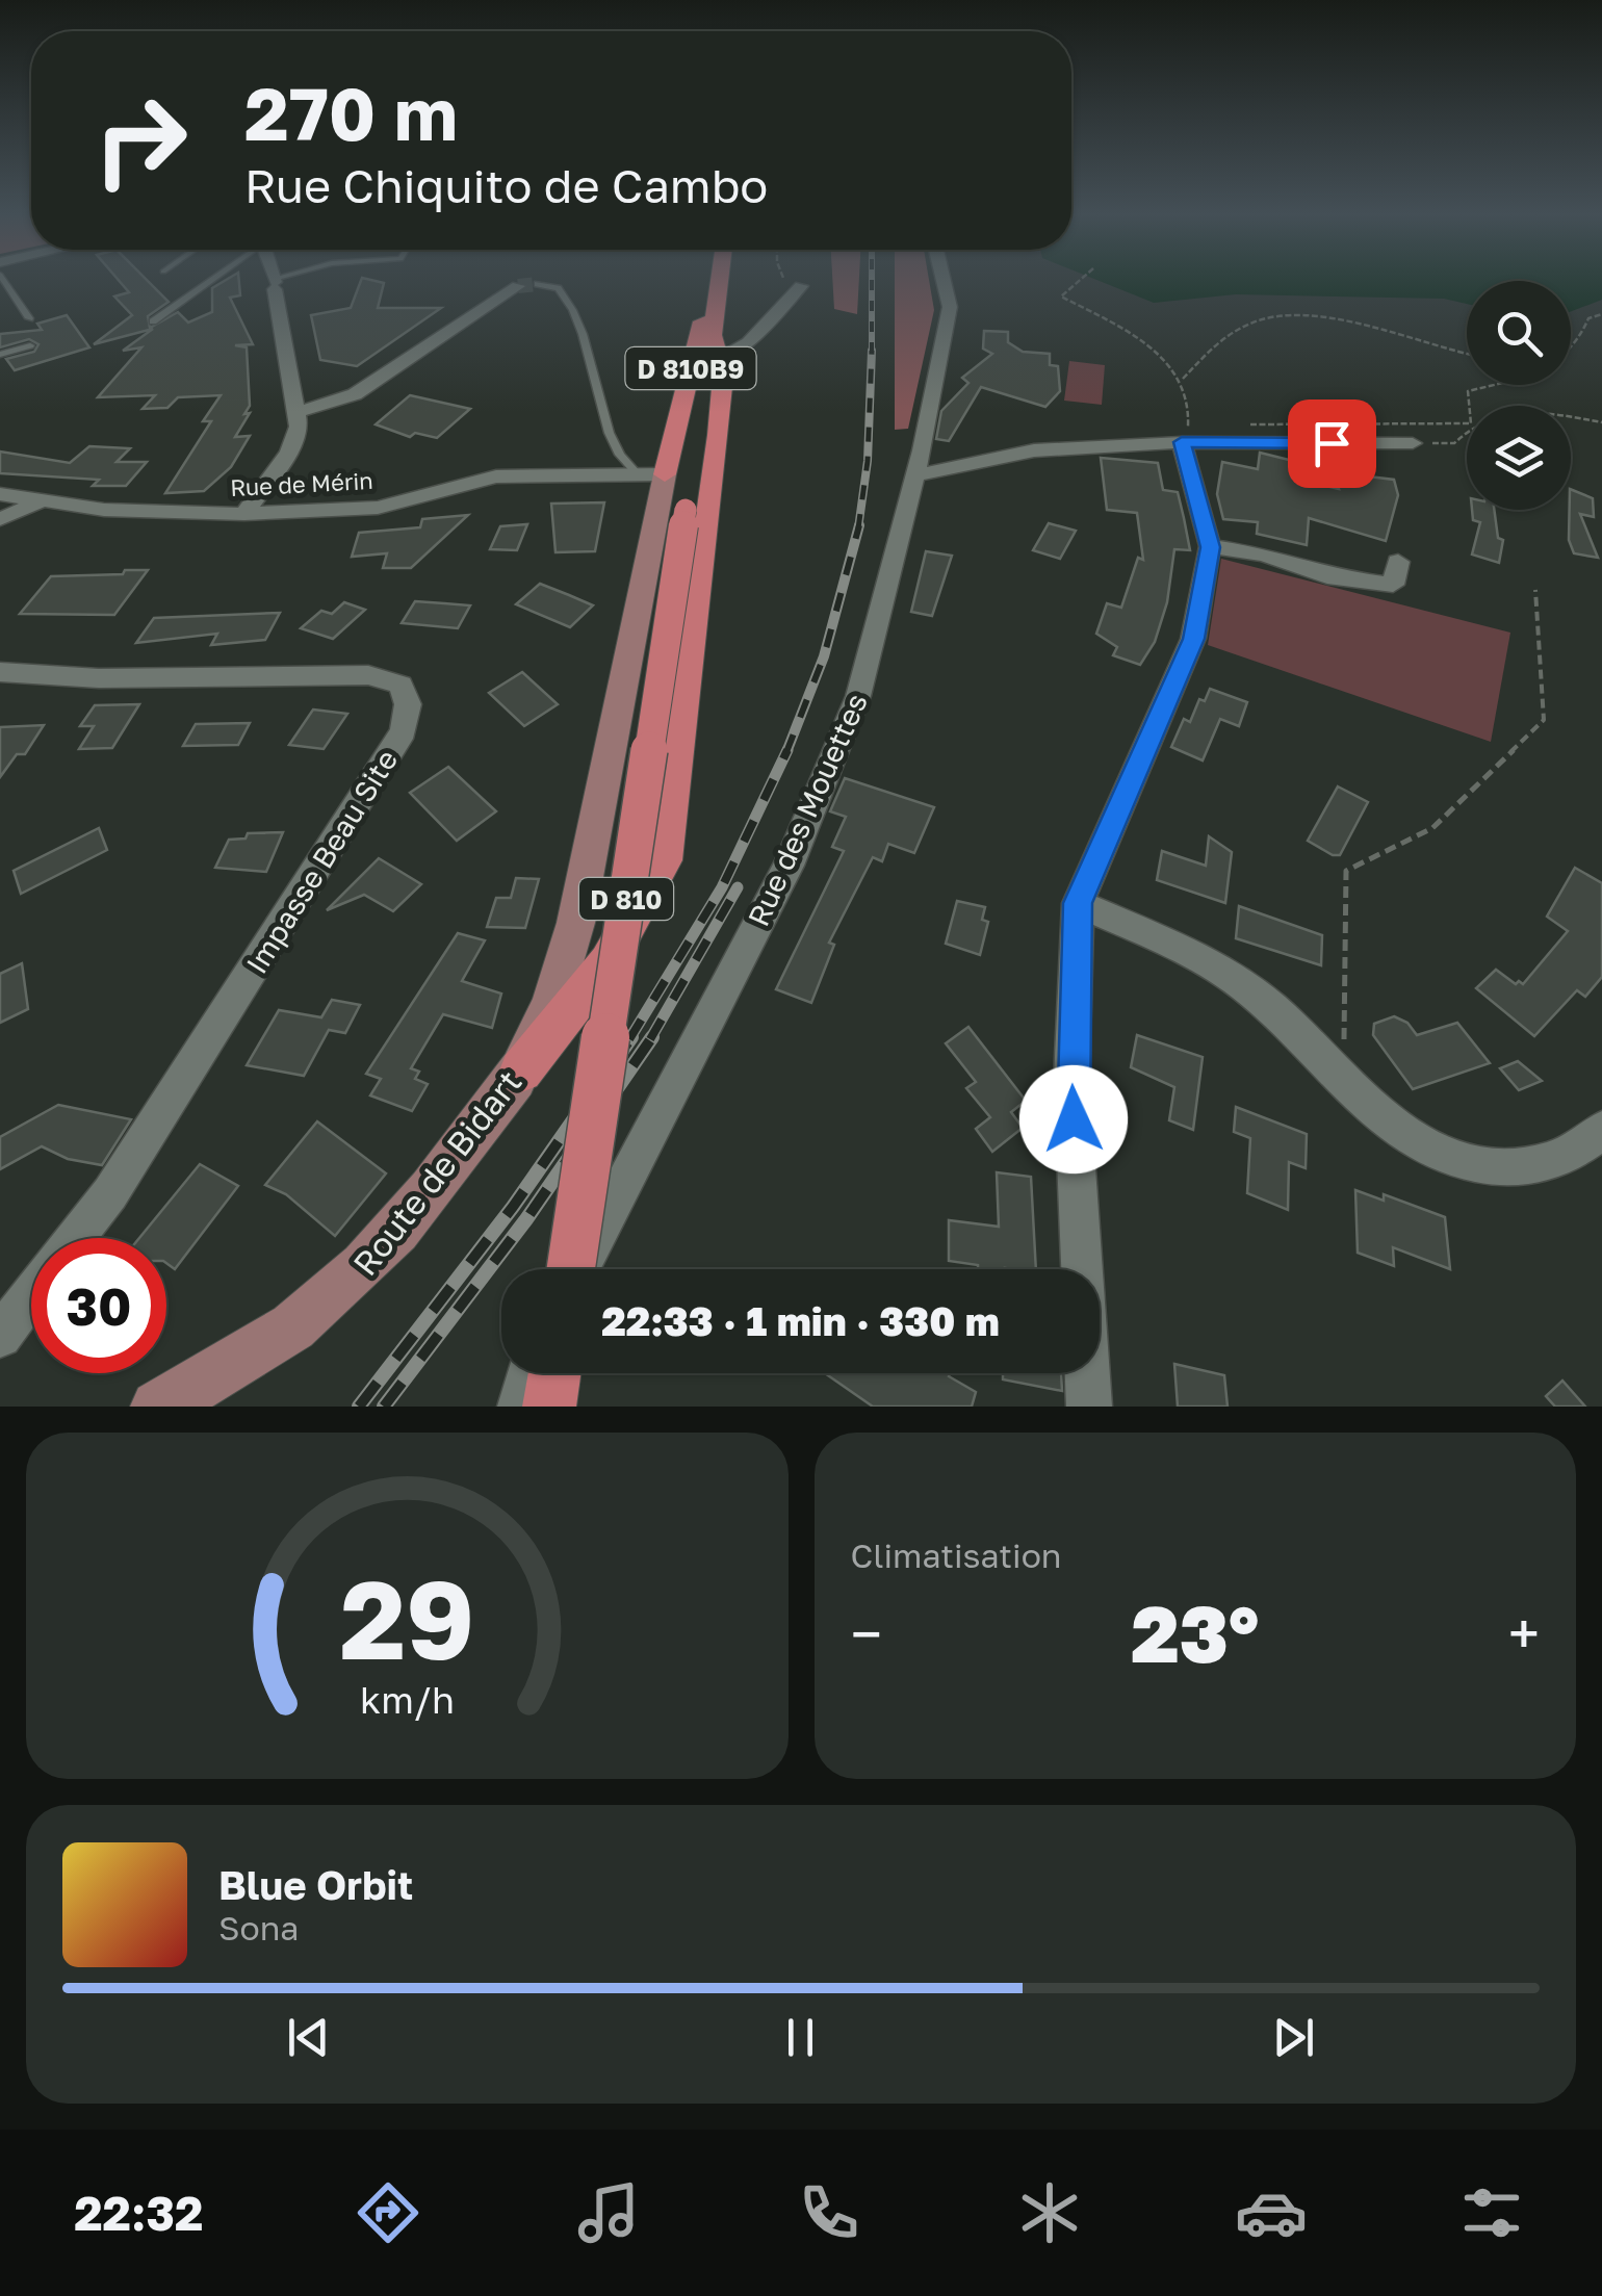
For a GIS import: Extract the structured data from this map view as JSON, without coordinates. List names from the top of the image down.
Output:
{
  "streets": {
    "main road": ["D 810B9", "D 810", "Route de Bidart"],
    "street": ["Rue de Mérin", "Rue des Mouettes", "Impasse Beau Site"]
  },
  "crossings": [
    ["D 810B9", "Rue de Mérin"],
    ["D 810B9", "Route de Bidart"],
    ["Rue de Mérin", "Route de Bidart"]
  ],
  "page": {
    "turn": ["270 m", "Rue Chiquito de Cambo"],
    "limit": "30",
    "trip": "22:33 · 1 min · 330 m",
    "tile": "Climatisation",
    "heat": ["−", "23°", "+"],
    "song": ["Blue Orbit", "Sona"],
    "tabs": "22:32",
    "gauge": ["29", "km/h"]
  }
}
